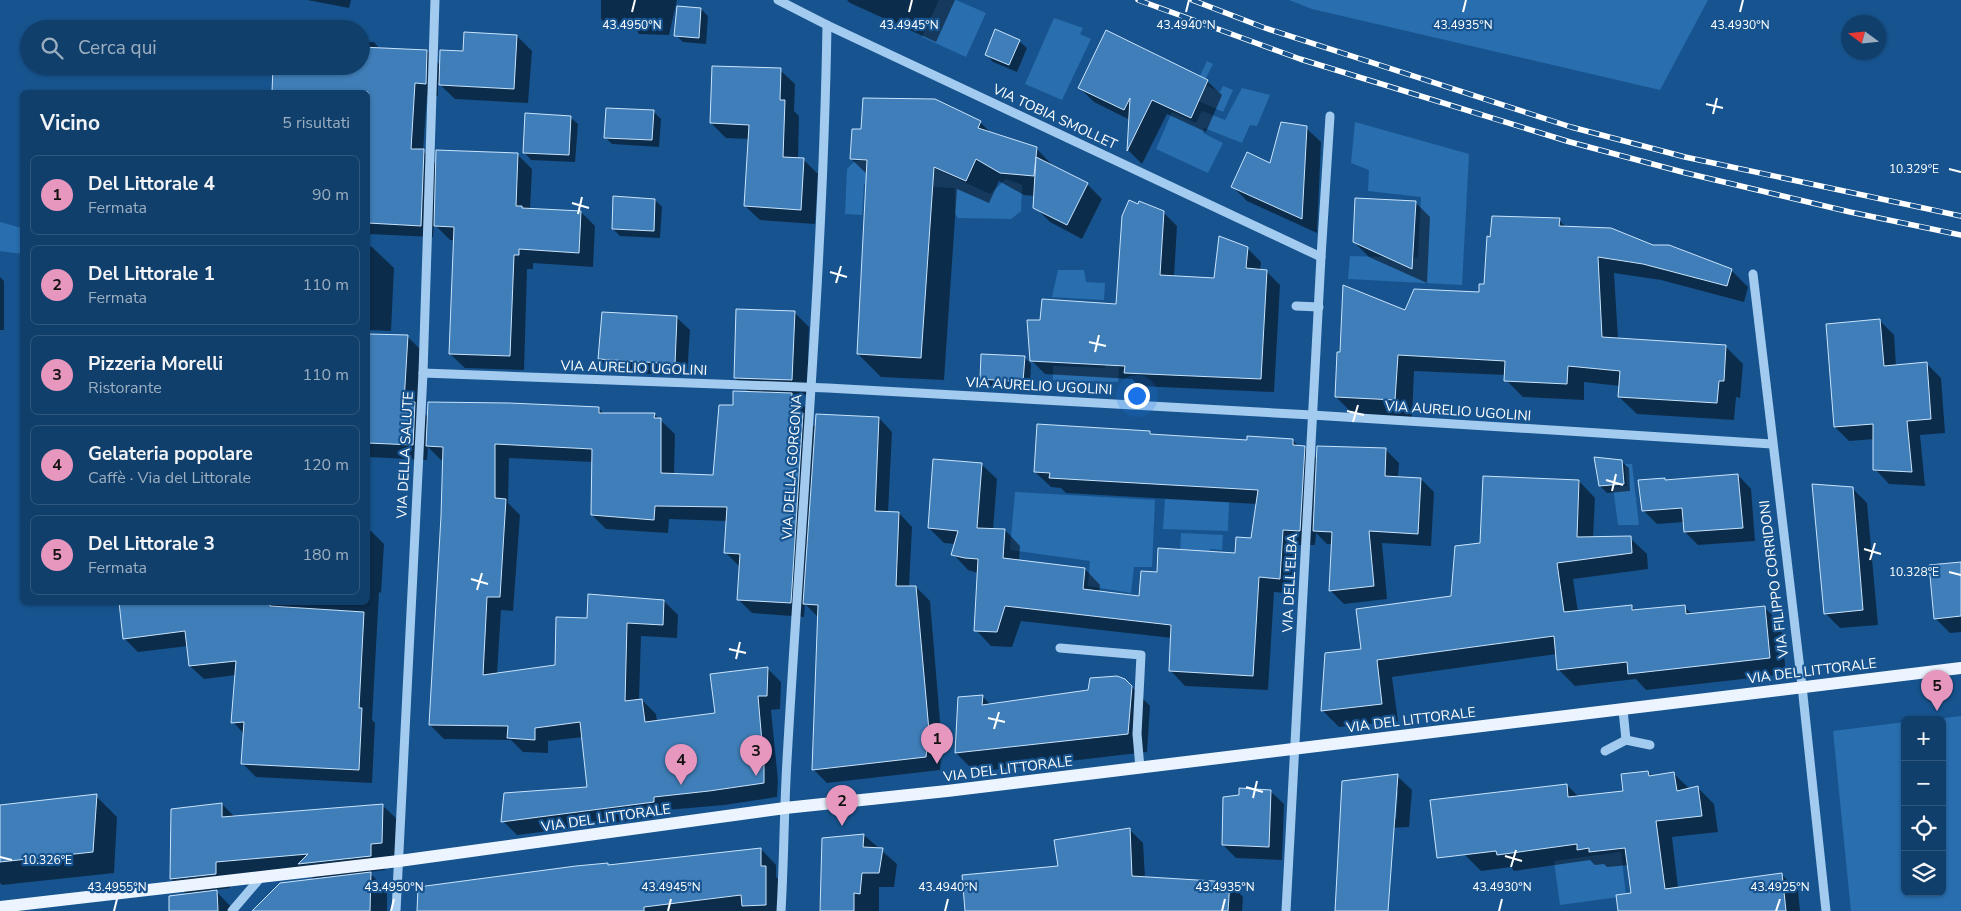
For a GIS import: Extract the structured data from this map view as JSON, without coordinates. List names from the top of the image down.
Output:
{
  "streets": {
    "main road": ["VIA DEL LITTORALE"],
    "street": [
      "VIA TOBIA SMOLLET",
      "VIA AURELIO UGOLINI",
      "VIA DELLA SALUTE",
      "VIA DELLA GORGONA",
      "VIA FILIPPO CORRIDONI",
      "VIA DELL'ELBA"
    ]
  },
  "crossings": [
    ["VIA TOBIA SMOLLET", "VIA DELLA GORGONA"],
    ["VIA TOBIA SMOLLET", "VIA DELL'ELBA"],
    ["VIA AURELIO UGOLINI", "VIA DELLA SALUTE"],
    ["VIA AURELIO UGOLINI", "VIA DELLA GORGONA"],
    ["VIA AURELIO UGOLINI", "VIA FILIPPO CORRIDONI"],
    ["VIA AURELIO UGOLINI", "VIA DELL'ELBA"],
    ["VIA DELLA SALUTE", "VIA DEL LITTORALE"],
    ["VIA DELLA GORGONA", "VIA DEL LITTORALE"],
    ["VIA FILIPPO CORRIDONI", "VIA DEL LITTORALE"],
    ["VIA DELL'ELBA", "VIA DEL LITTORALE"]
  ],
  "north": "left",
  "page": {
    "search": "Cerca qui",
    "heading": ["Vicino", "5 risultati"],
    "list": [
      {
        "mark": "1",
        "name": "Del Littorale 4",
        "note": "Fermata",
        "value": "90 m"
      },
      {
        "mark": "2",
        "name": "Del Littorale 1",
        "note": "Fermata",
        "value": "110 m"
      },
      {
        "mark": "3",
        "name": "Pizzeria Morelli",
        "note": "Ristorante",
        "value": "110 m"
      },
      {
        "mark": "4",
        "name": "Gelateria popolare",
        "note": "Caffè · Via del Littorale",
        "value": "120 m"
      },
      {
        "mark": "5",
        "name": "Del Littorale 3",
        "note": "Fermata",
        "value": "180 m"
      }
    ],
    "pins": [
      "5",
      "1",
      "3",
      "4",
      "2"
    ],
    "map_buttons": ["+", "−"]
  },
  "coordinates": [
    "43.4950°N",
    "43.4945°N",
    "43.4940°N",
    "43.4935°N",
    "43.4930°N",
    "10.329°E",
    "10.328°E",
    "10.326°E",
    "43.4955°N",
    "43.4925°N"
  ]
}
